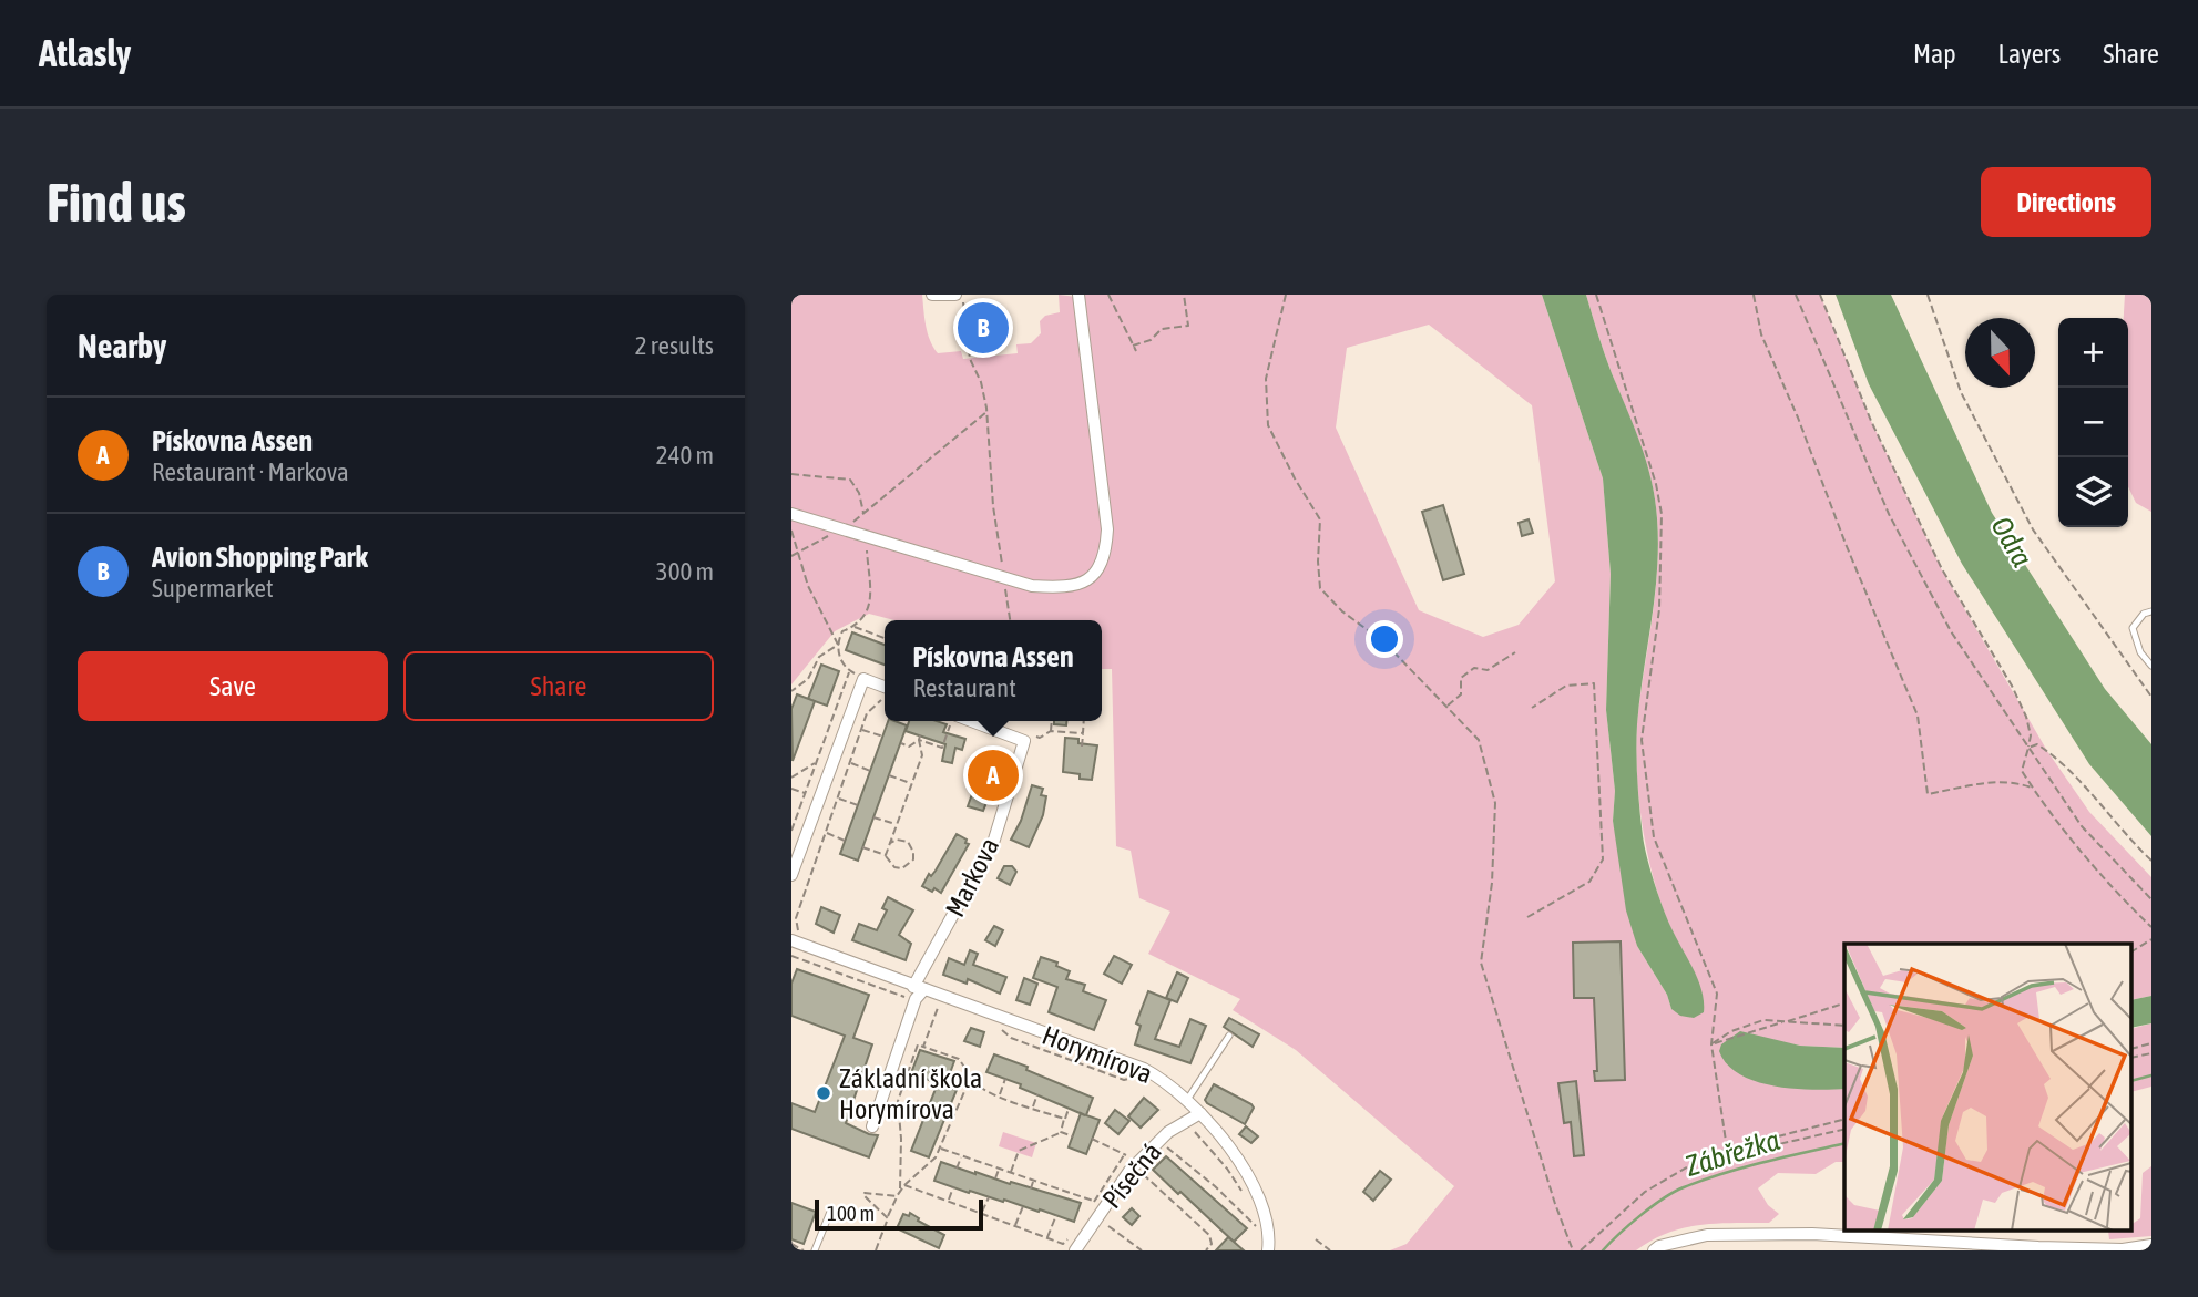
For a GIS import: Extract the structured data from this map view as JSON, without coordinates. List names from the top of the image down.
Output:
{
  "streets": {
    "street": ["Markova", "Horymírova", "Písečná"]
  },
  "crossings": [
    ["Markova", "Horymírova"],
    ["Horymírova", "Písečná"]
  ],
  "water": ["Odra", "Zábřežka"],
  "places": ["Základní škola Horymírova"],
  "scale_bar": "100 m",
  "north": "bottom",
  "page": {
    "header": "Atlasly",
    "nav": ["Map", "Layers", "Share"],
    "buttons": [
      "Directions",
      ["Save", "Share"]
    ],
    "title": "Find us",
    "heading": ["Nearby", "2 results"],
    "pins": ["B", "A"],
    "map_buttons": ["+", "−"],
    "list": [
      {
        "mark": "A",
        "name": "Pískovna Assen",
        "note": "Restaurant · Markova",
        "value": "240 m"
      },
      {
        "mark": "B",
        "name": "Avion Shopping Park",
        "note": "Supermarket",
        "value": "300 m"
      }
    ],
    "popup": ["Pískovna Assen", "Restaurant"],
    "scale": "100 m"
  }
}
